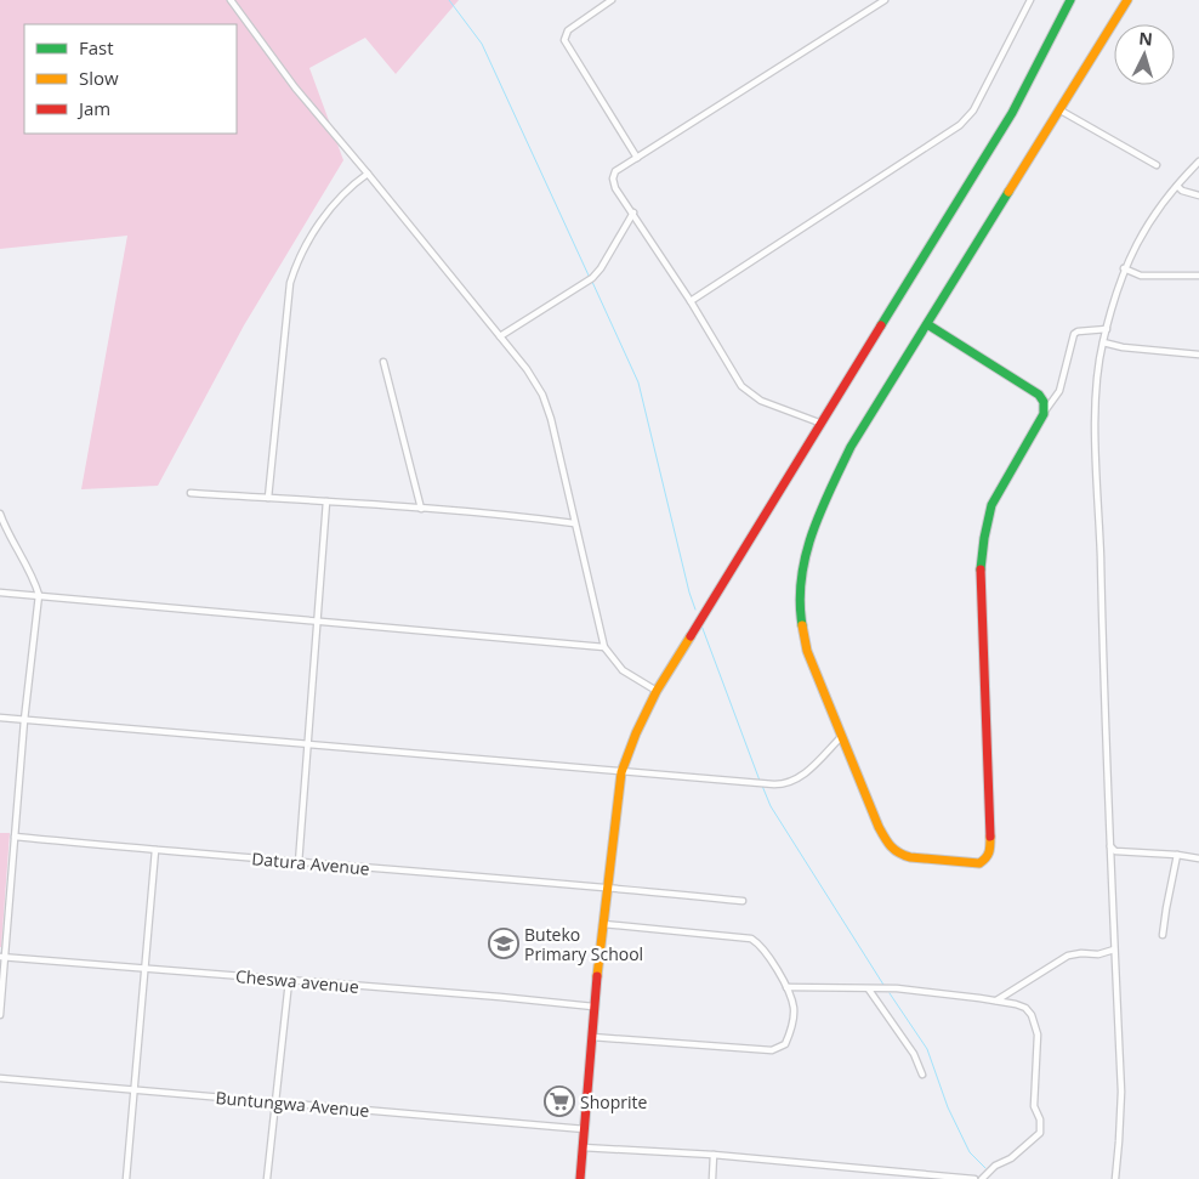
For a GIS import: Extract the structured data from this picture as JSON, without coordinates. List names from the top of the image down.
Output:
{
  "streets": {
    "street": ["Datura Avenue", "Cheswa avenue", "Buntungwa Avenue"]
  },
  "places": {
    "school or university": ["Buteko Primary School"],
    "supermarket": ["Shoprite"]
  },
  "legend": ["Fast", "Slow", "Jam"],
  "north": "top"
}
